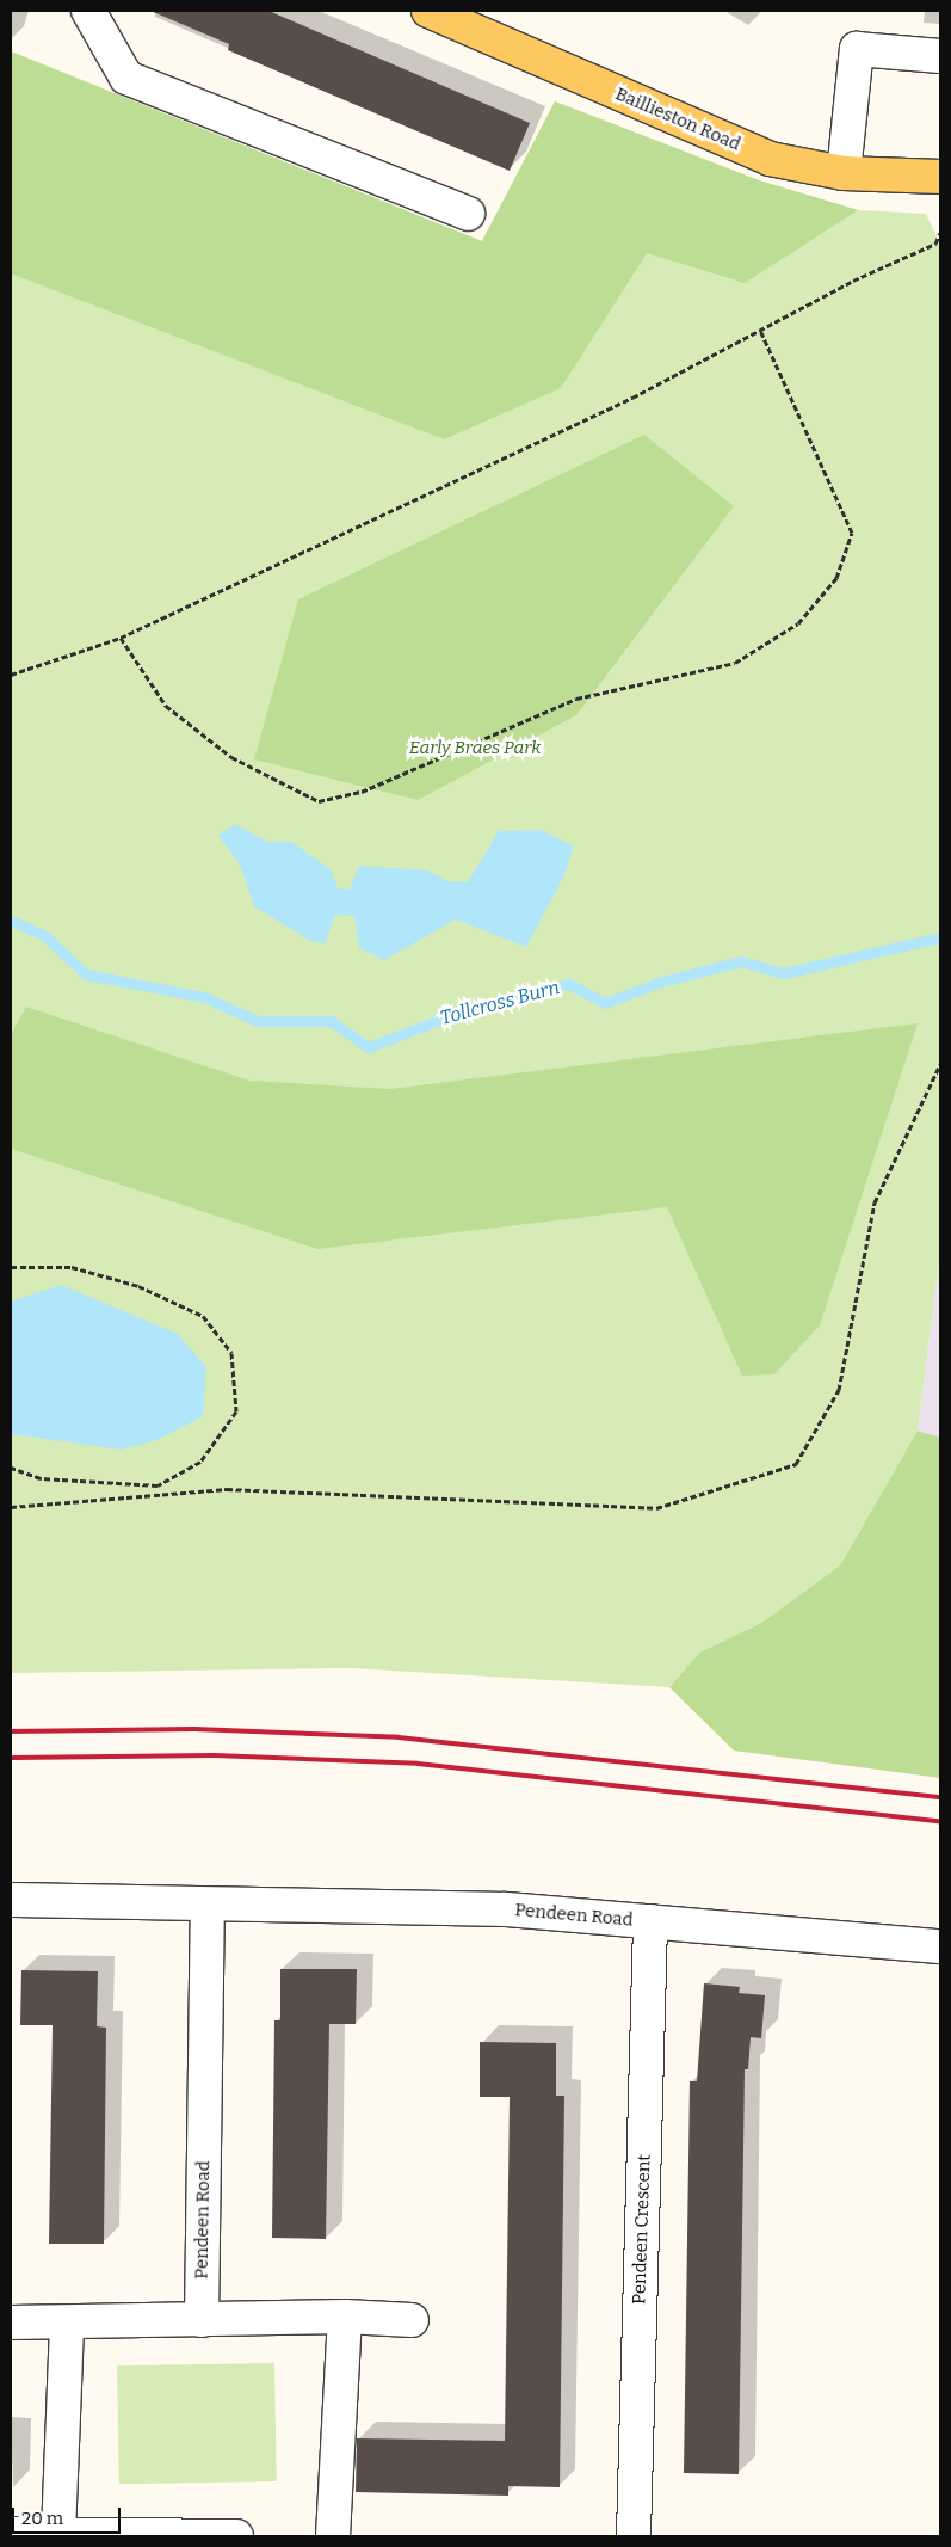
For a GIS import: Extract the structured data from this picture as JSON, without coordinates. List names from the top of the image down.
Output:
{
  "streets": {
    "main road": ["Baillieston Road"],
    "street": ["Pendeen Road", "Pendeen Crescent"]
  },
  "crossings": [
    ["Pendeen Road", "Pendeen Crescent"]
  ],
  "water": ["Tollcross Burn"],
  "parks": ["Early Braes Park"],
  "scale_bar": "20 m"
}
